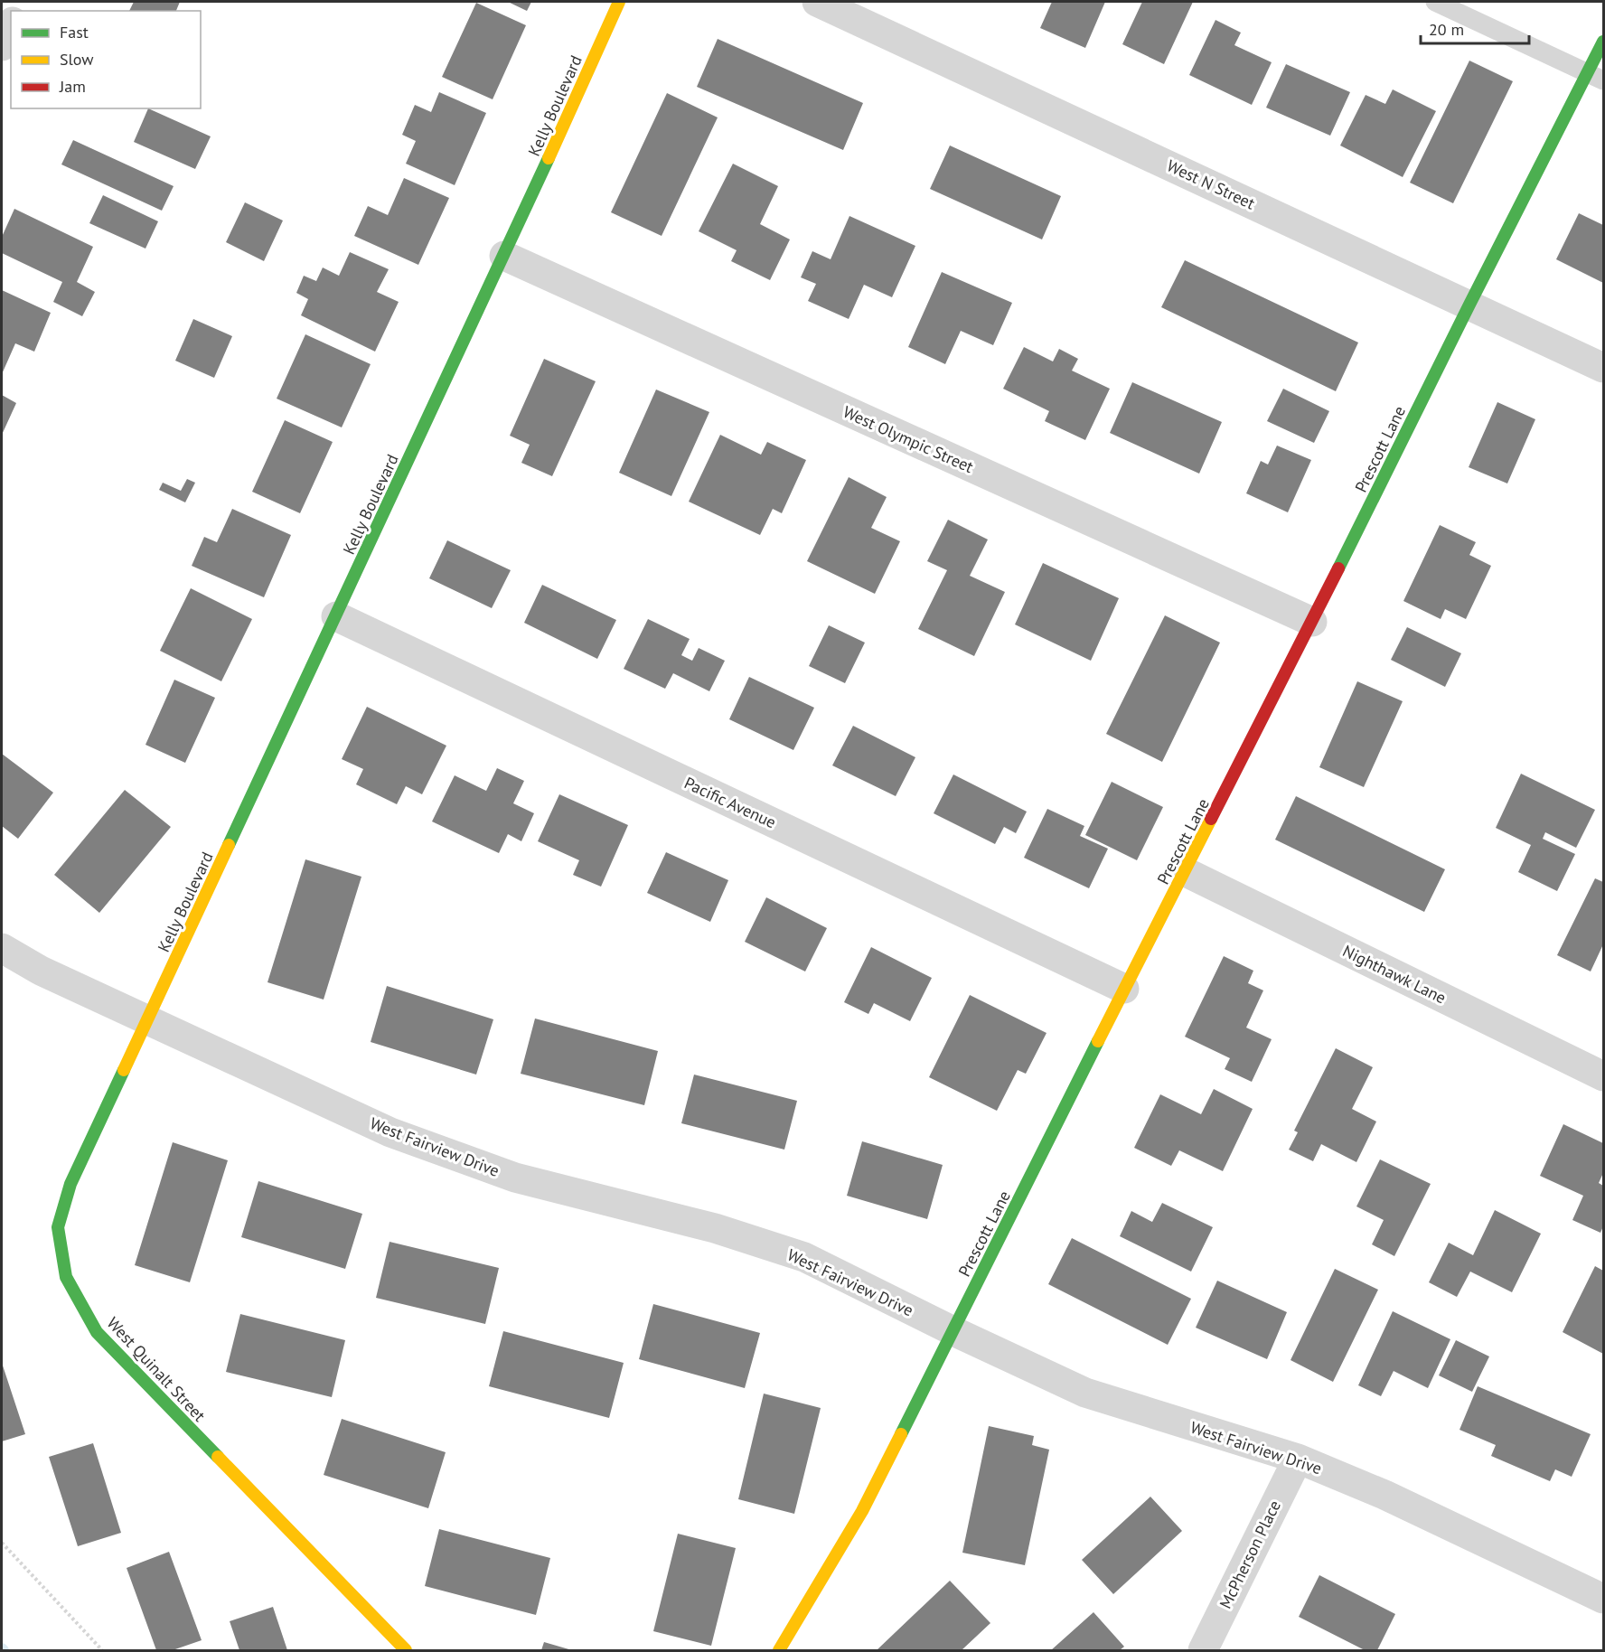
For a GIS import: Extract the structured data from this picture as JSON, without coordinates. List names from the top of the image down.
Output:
{
  "streets": {
    "street": [
      "Kelly Boulevard",
      "West N Street",
      "West Olympic Street",
      "Prescott Lane",
      "Pacific Avenue",
      "Nighthawk Lane",
      "West Fairview Drive",
      "West Quinalt Street",
      "McPherson Place"
    ]
  },
  "crossings": [
    ["Kelly Boulevard", "West Olympic Street"],
    ["Kelly Boulevard", "Pacific Avenue"],
    ["Kelly Boulevard", "West Fairview Drive"],
    ["Kelly Boulevard", "West Quinalt Street"],
    ["West N Street", "Prescott Lane"],
    ["West Olympic Street", "Prescott Lane"],
    ["Prescott Lane", "Pacific Avenue"],
    ["Prescott Lane", "Nighthawk Lane"],
    ["Prescott Lane", "West Fairview Drive"],
    ["West Fairview Drive", "West Quinalt Street"],
    ["West Fairview Drive", "McPherson Place"]
  ],
  "legend": ["Fast", "Slow", "Jam"],
  "scale_bar": "20 m"
}
